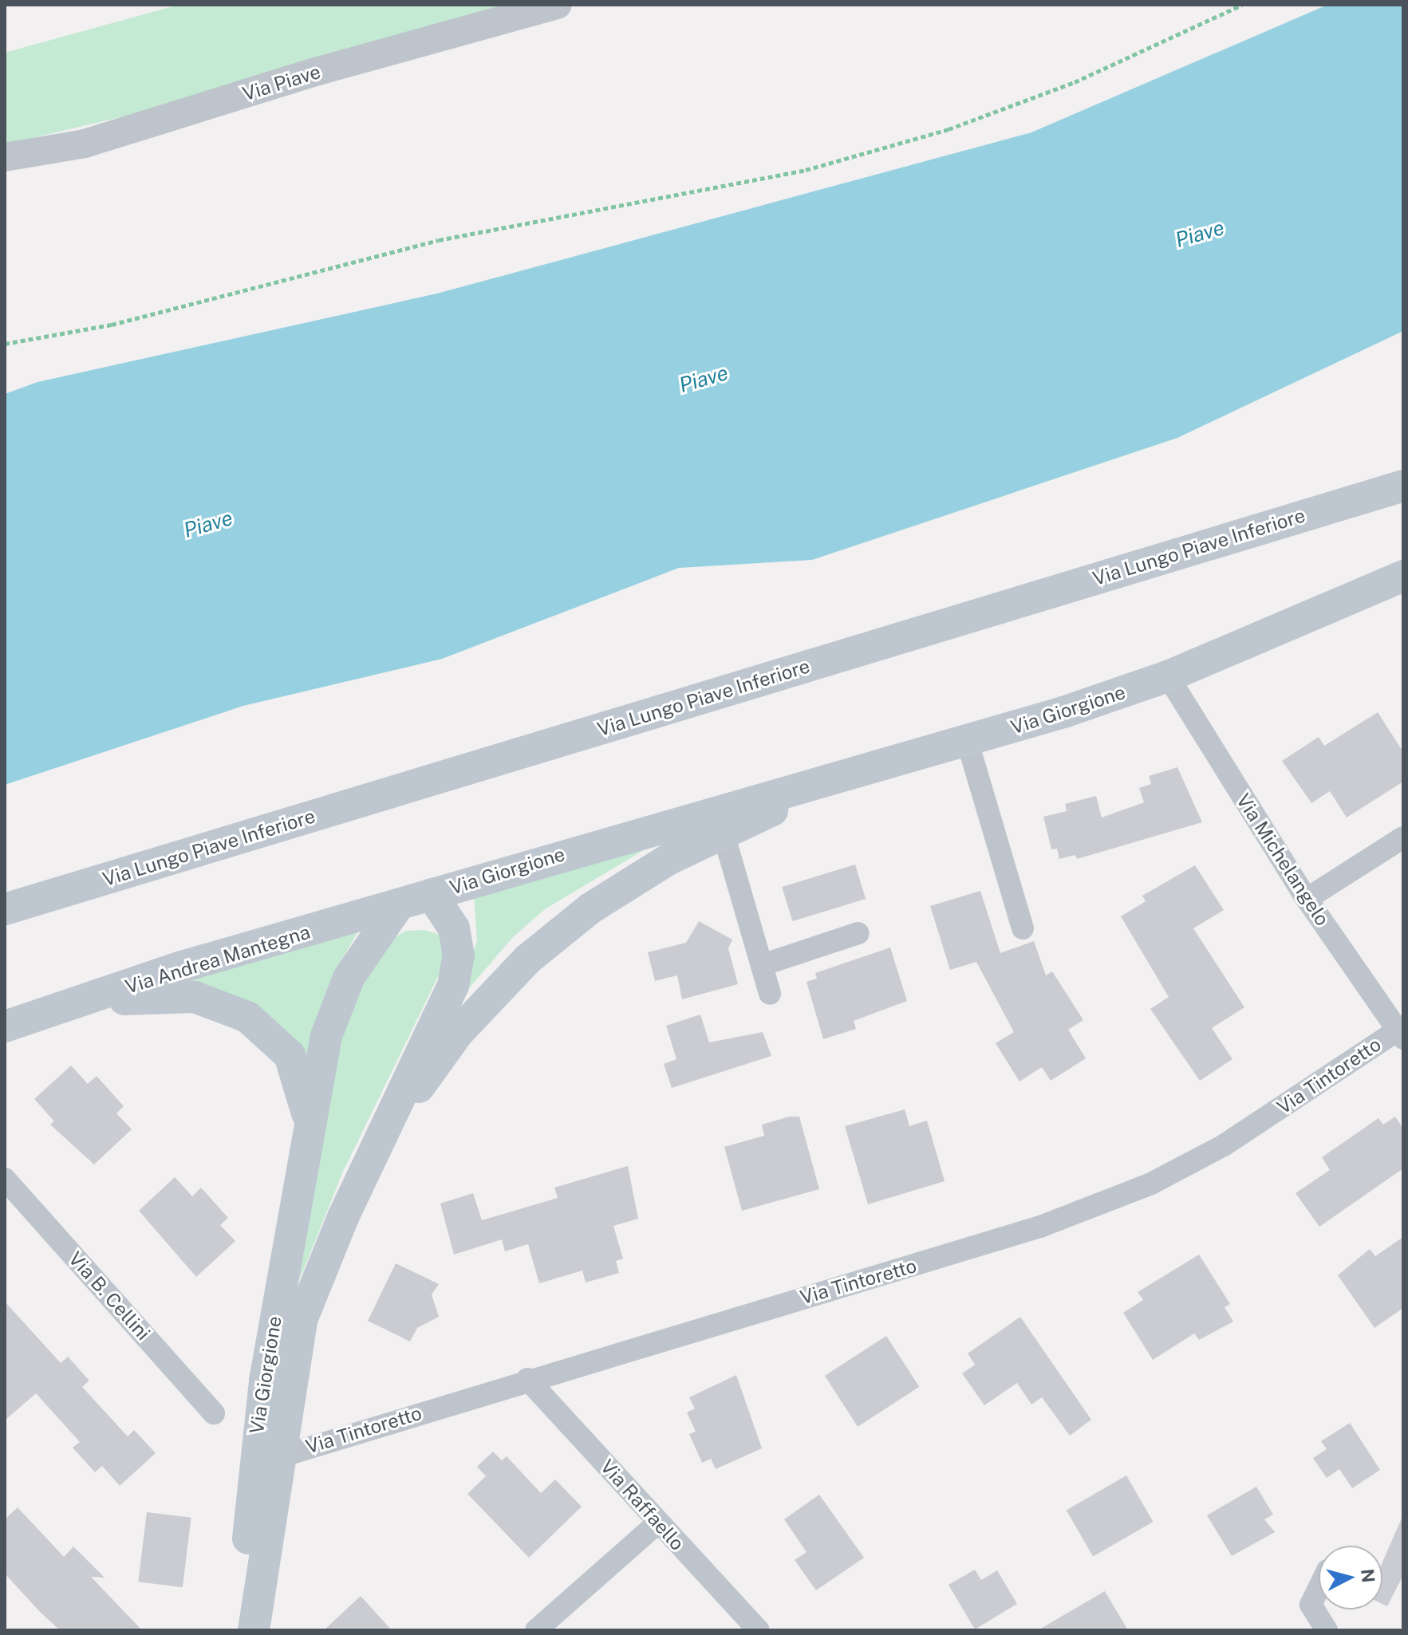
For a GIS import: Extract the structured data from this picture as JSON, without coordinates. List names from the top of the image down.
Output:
{
  "streets": {
    "main road": ["Via Lungo Piave Inferiore", "Via Giorgione", "Via Andrea Mantegna"],
    "street": [
      "Via Piave",
      "Via Michelangelo",
      "Via Tintoretto",
      "Via B. Cellini",
      "Via Raffaello"
    ]
  },
  "crossings": [
    ["Via Giorgione", "Via Michelangelo"],
    ["Via Giorgione", "Via Andrea Mantegna"],
    ["Via Giorgione", "Via Tintoretto"],
    ["Via Michelangelo", "Via Tintoretto"],
    ["Via Tintoretto", "Via Raffaello"]
  ],
  "water": ["Piave"],
  "north": "right"
}
